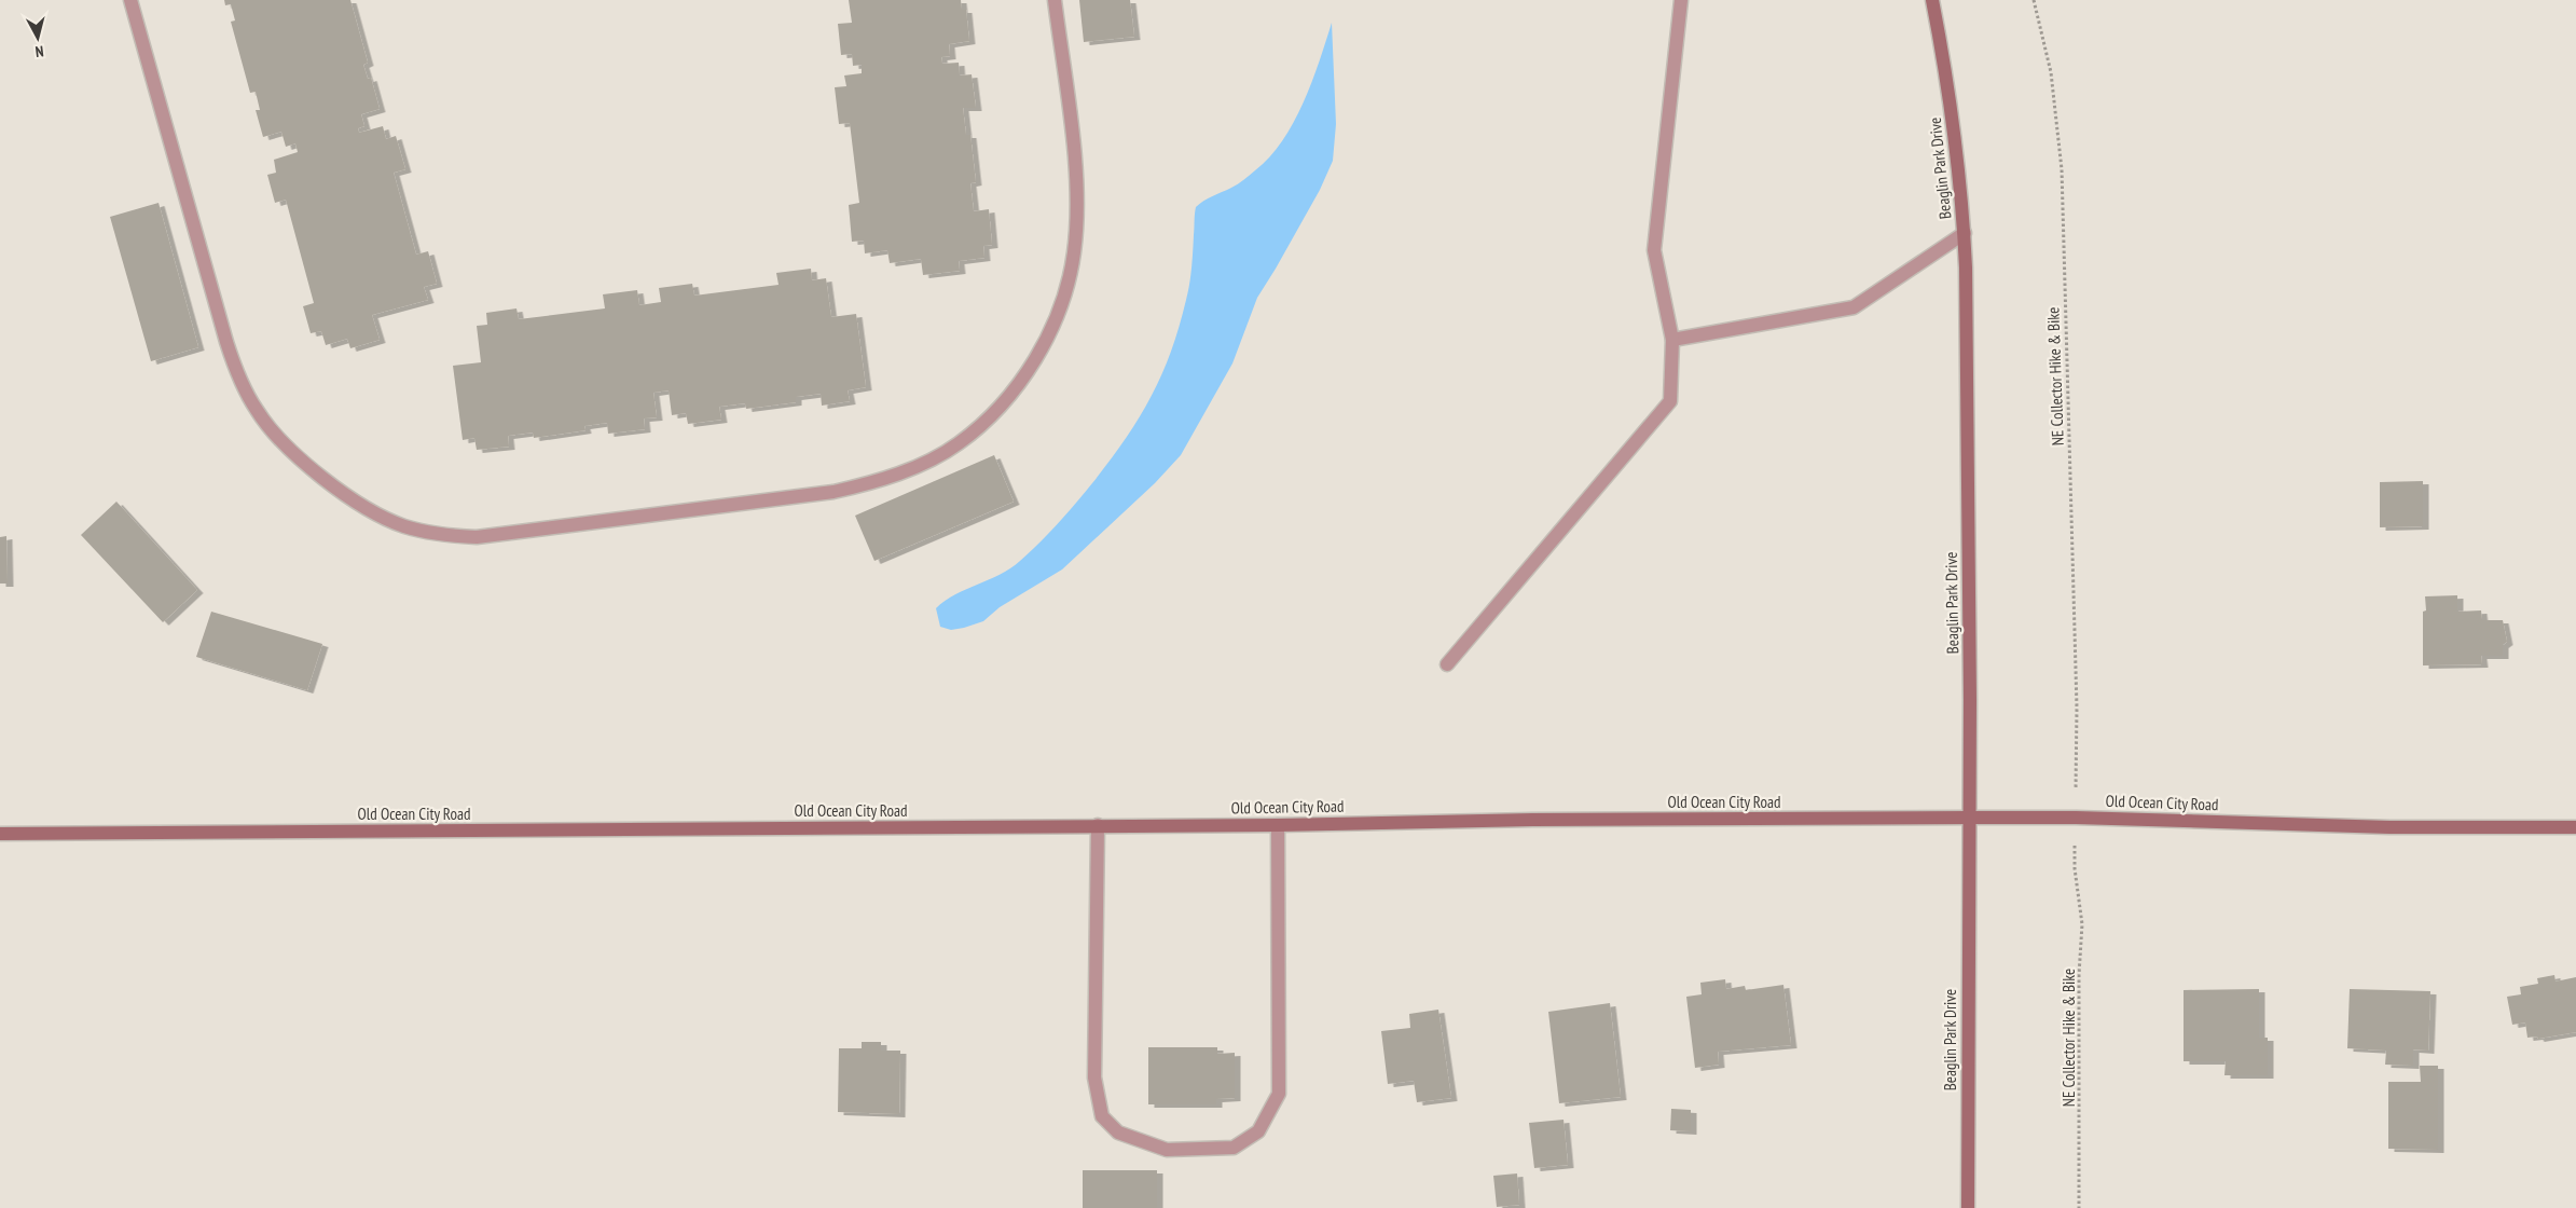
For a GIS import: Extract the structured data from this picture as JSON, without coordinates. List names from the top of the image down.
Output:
{
  "streets": {
    "main road": ["Beaglin Park Drive", "Old Ocean City Road"],
    "path": ["NE Collector Hike & Bike"]
  },
  "crossings": [
    ["Beaglin Park Drive", "Old Ocean City Road"]
  ],
  "north": "bottom"
}
